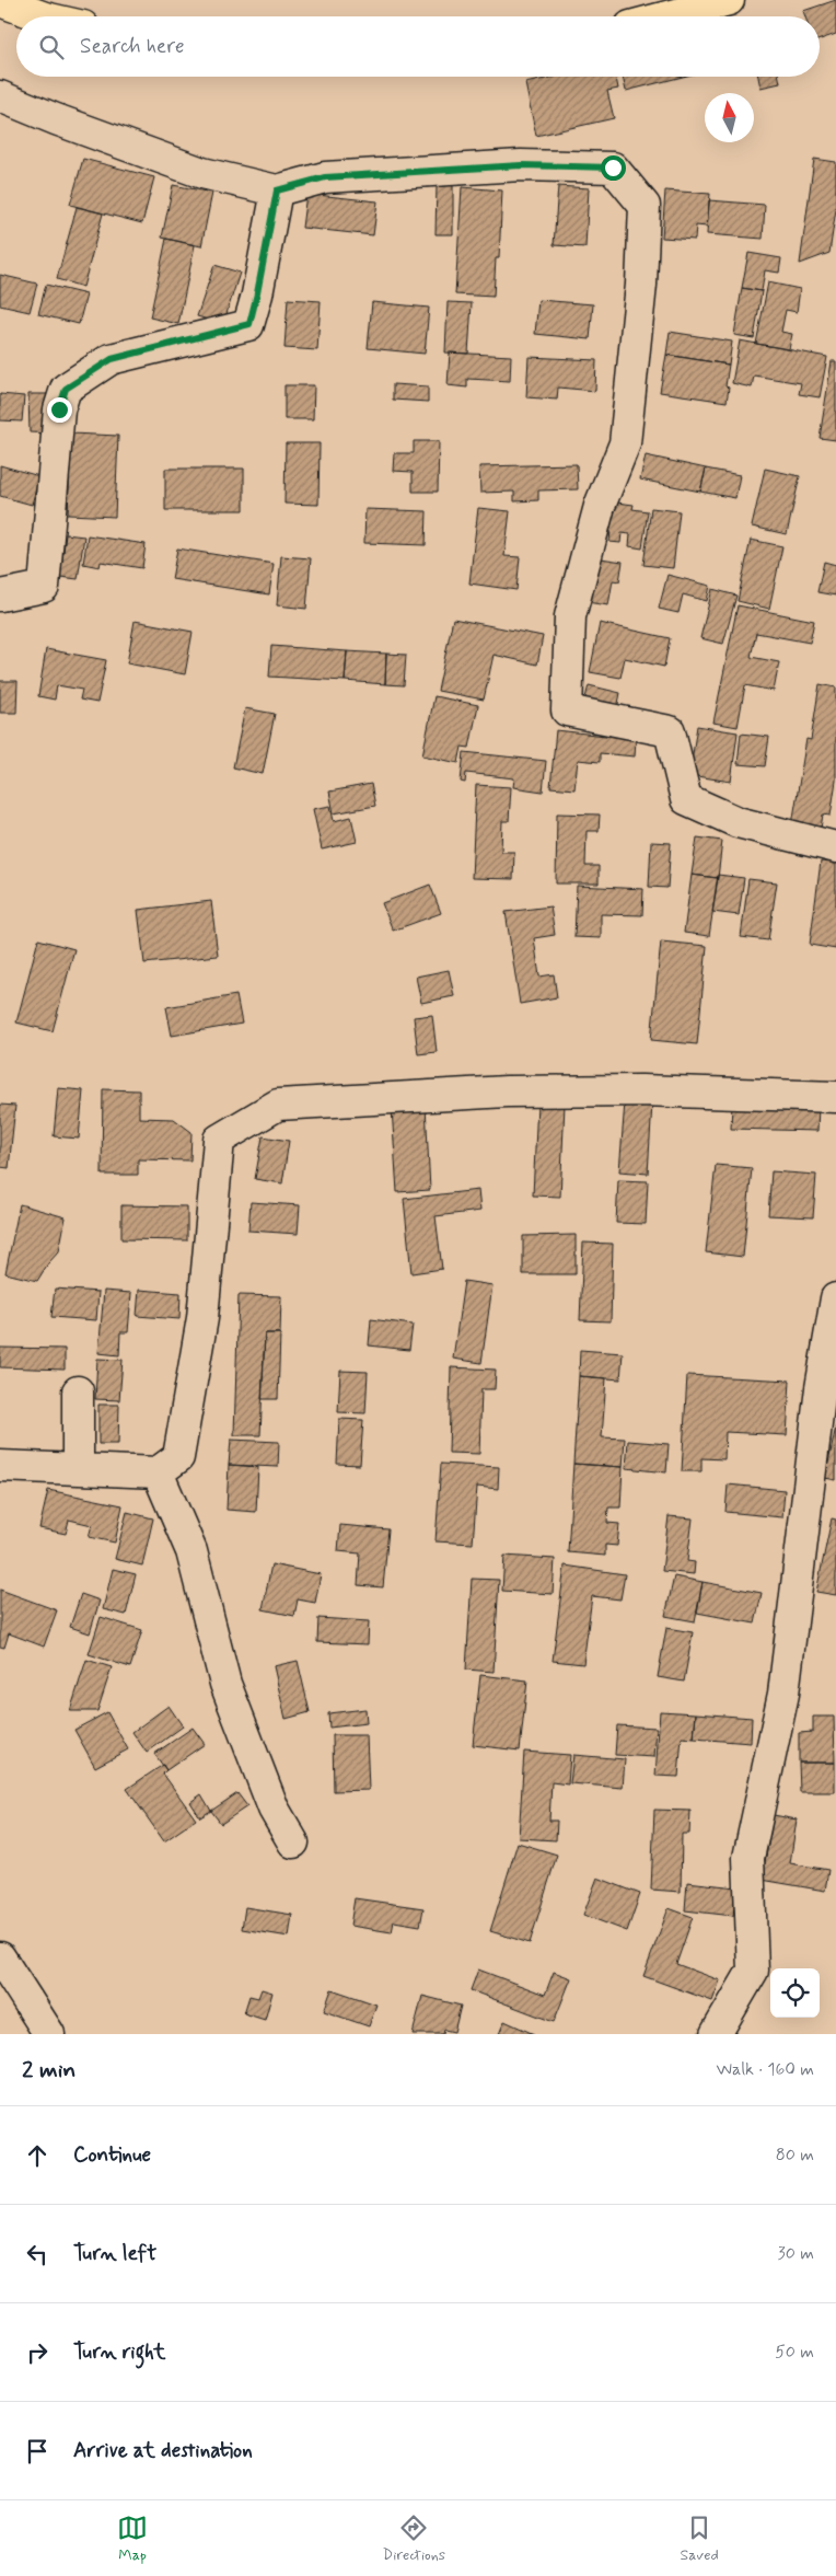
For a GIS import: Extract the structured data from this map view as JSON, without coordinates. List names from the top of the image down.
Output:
{
  "north": "top",
  "page": {
    "search": "Search here",
    "heading": ["2 min", "Walk · 160 m"],
    "list": [
      ["Continue", "80 m"],
      ["Turn left", "30 m"],
      ["Turn right", "50 m"],
      "Arrive at destination"
    ],
    "nav": ["Map", "Directions", "Saved"]
  }
}
